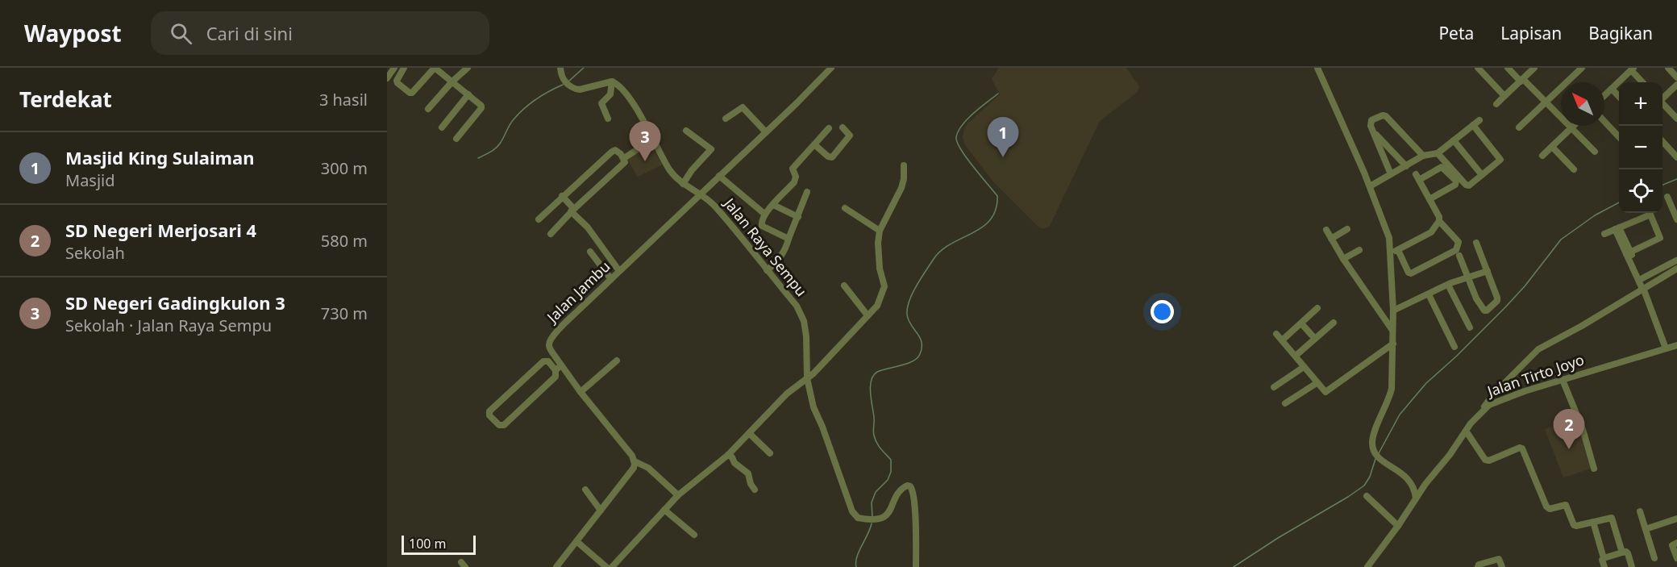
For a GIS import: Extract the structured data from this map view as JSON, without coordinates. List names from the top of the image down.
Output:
{
  "streets": {
    "street": ["Jalan Raya Sempu", "Jalan Jambu", "Jalan Tirto Joyo"]
  },
  "crossings": [
    ["Jalan Raya Sempu", "Jalan Jambu"]
  ],
  "scale_bar": "100 m",
  "north": "top left",
  "page": {
    "header": "Waypost",
    "search": "Cari di sini",
    "nav": ["Peta", "Lapisan", "Bagikan"],
    "heading": ["Terdekat", "3 hasil"],
    "map_buttons": ["+", "−"],
    "pins": ["1", "3", "2"],
    "list": [
      {
        "mark": "1",
        "name": "Masjid King Sulaiman",
        "note": "Masjid",
        "value": "300 m"
      },
      {
        "mark": "2",
        "name": "SD Negeri Merjosari 4",
        "note": "Sekolah",
        "value": "580 m"
      },
      {
        "mark": "3",
        "name": "SD Negeri Gadingkulon 3",
        "note": "Sekolah · Jalan Raya Sempu",
        "value": "730 m"
      }
    ],
    "scale": "100 m"
  }
}
